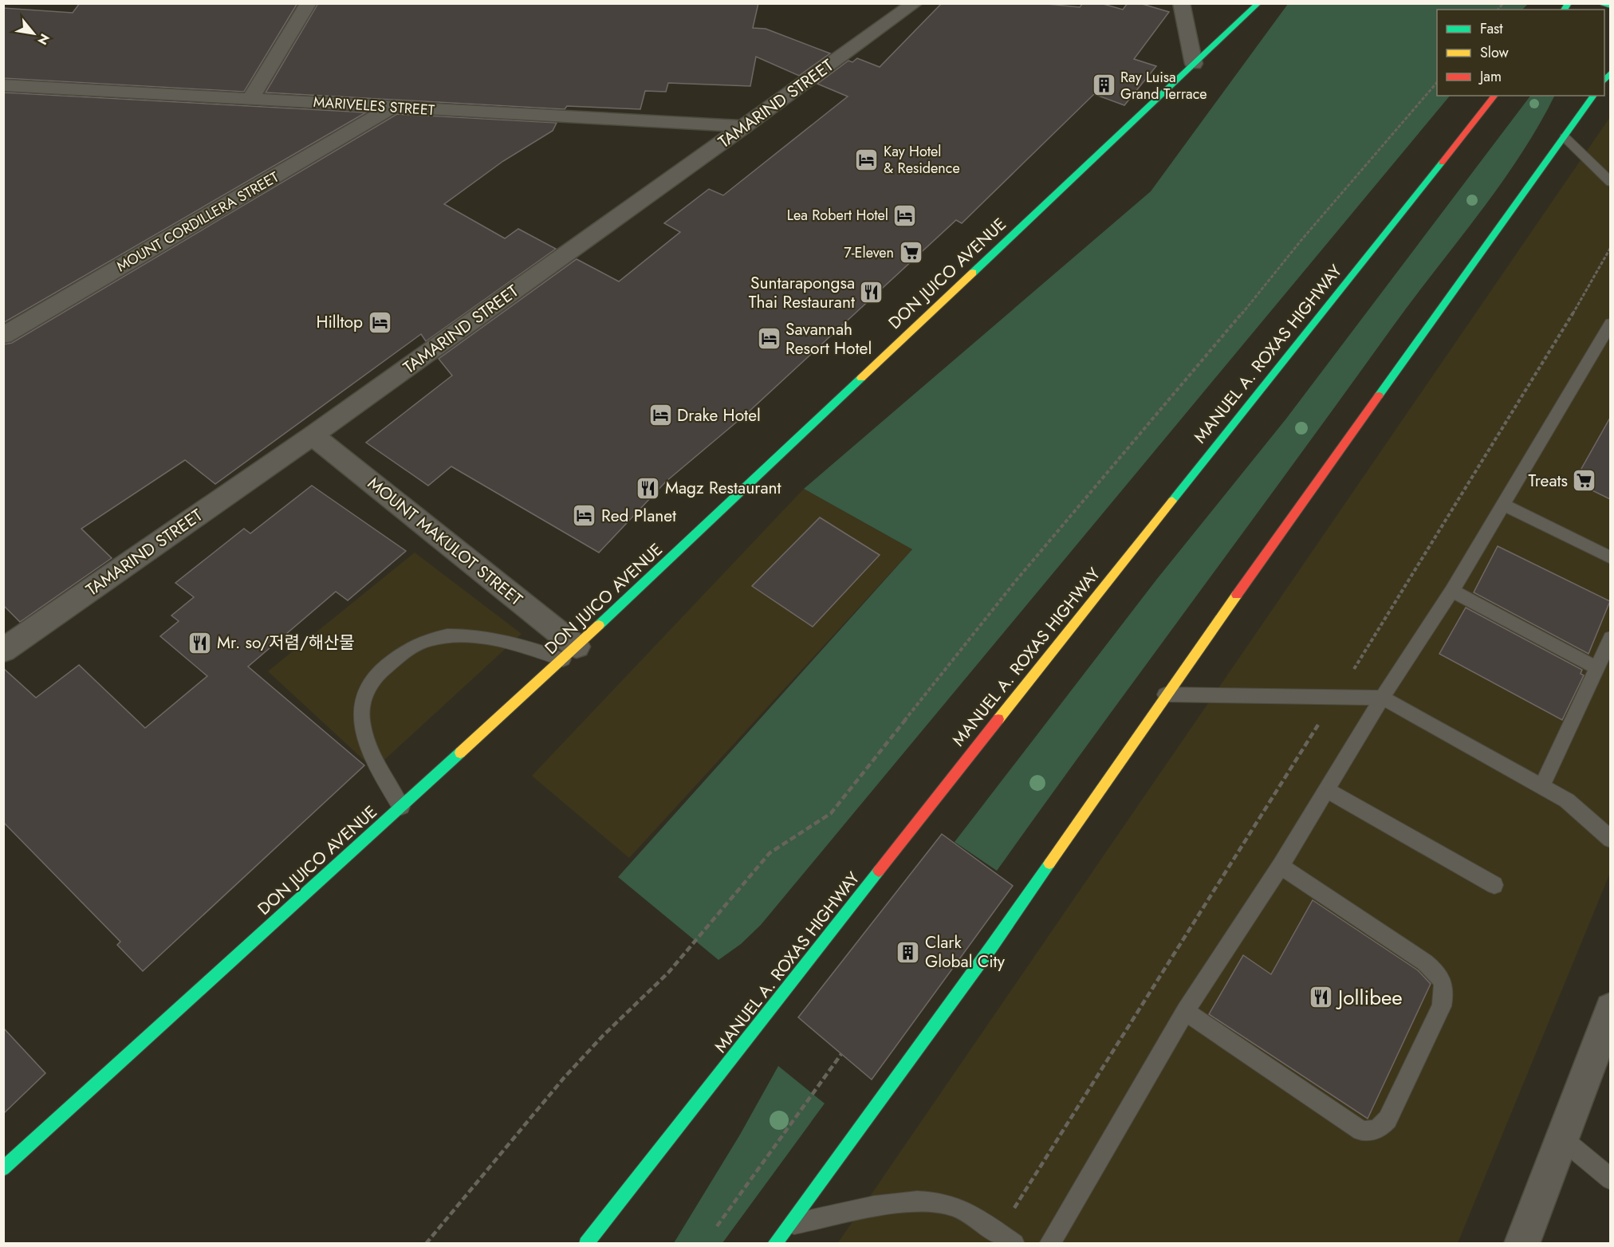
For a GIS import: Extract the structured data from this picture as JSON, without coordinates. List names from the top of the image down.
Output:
{
  "streets": {
    "main road": ["DON JUICO AVENUE", "MANUEL A. ROXAS HIGHWAY"],
    "street": [
      "TAMARIND STREET",
      "MARIVELES STREET",
      "MOUNT CORDILLERA STREET",
      "MOUNT MAKULOT STREET"
    ]
  },
  "crossings": [
    ["TAMARIND STREET", "MARIVELES STREET"],
    ["TAMARIND STREET", "MOUNT MAKULOT STREET"],
    ["MARIVELES STREET", "MOUNT CORDILLERA STREET"],
    ["DON JUICO AVENUE", "MOUNT MAKULOT STREET"]
  ],
  "places": {
    "building": ["Ray Luisa Grand Terrace", "Clark Global City"],
    "hotel": [
      "Kay Hotel & Residence",
      "Lea Robert Hotel",
      "Hilltop",
      "Savannah Resort Hotel",
      "Drake Hotel",
      "Red Planet"
    ],
    "supermarket": ["7-Eleven", "Treats"],
    "restaurant": [
      "Suntarapongsa Thai Restaurant",
      "Magz Restaurant",
      "Mr. so/저렴/해산물",
      "Jollibee"
    ]
  },
  "legend": ["Fast", "Slow", "Jam"],
  "north": "bottom right"
}
